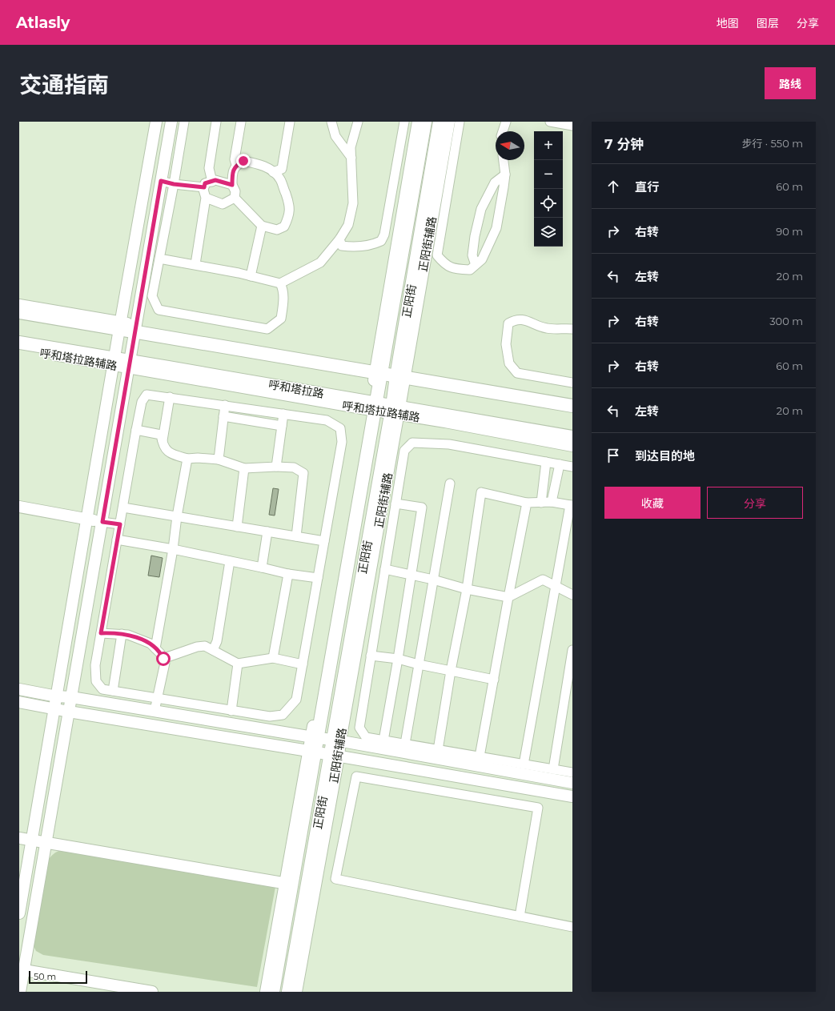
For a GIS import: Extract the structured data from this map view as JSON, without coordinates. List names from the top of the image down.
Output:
{
  "streets": {
    "main road": ["正阳街", "呼和塔拉路"],
    "street": ["正阳街辅路", "呼和塔拉路辅路"]
  },
  "crossings": [
    ["正阳街辅路", "正阳街"],
    ["正阳街", "呼和塔拉路辅路"],
    ["正阳街", "呼和塔拉路"],
    ["呼和塔拉路辅路", "呼和塔拉路"]
  ],
  "scale_bar": "50 m",
  "north": "left",
  "page": {
    "header": "Atlasly",
    "nav": ["地图", "图层", "分享"],
    "title": "交通指南",
    "buttons": [
      "路线",
      ["收藏", "分享"]
    ],
    "heading": ["7 分钟", "步行 · 550 m"],
    "map_buttons": ["+", "−"],
    "list": [
      ["直行", "60 m"],
      ["右转", "90 m"],
      ["左转", "20 m"],
      ["右转", "300 m"],
      ["右转", "60 m"],
      ["左转", "20 m"],
      "到达目的地"
    ],
    "scale": "50 m"
  }
}
